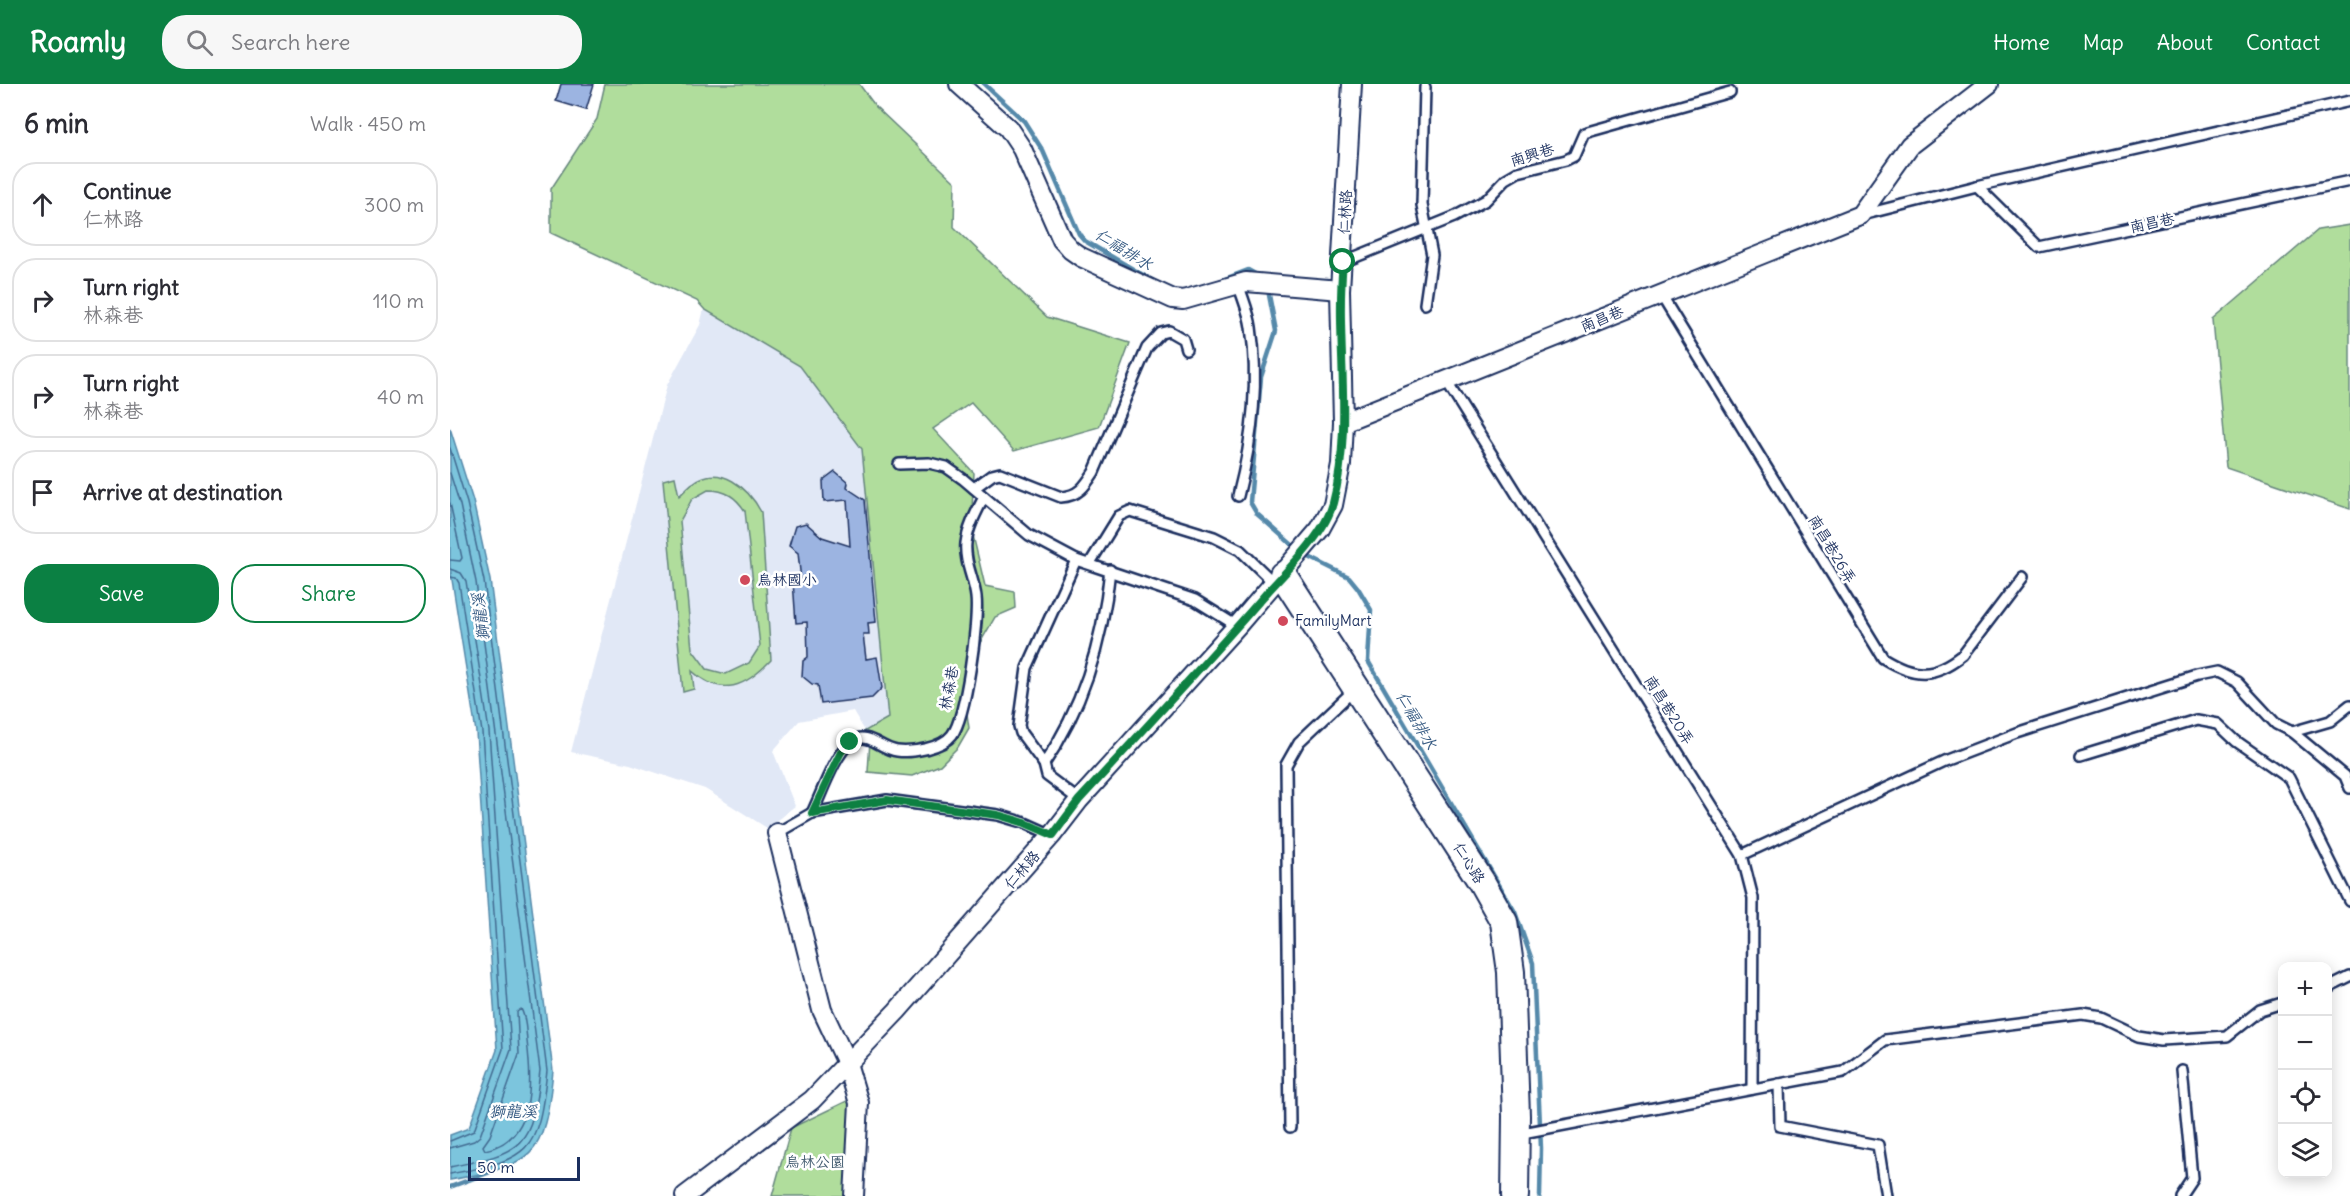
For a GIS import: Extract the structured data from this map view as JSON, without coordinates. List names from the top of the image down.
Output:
{
  "streets": {
    "street": ["仁林路", "南昌巷", "仁心路"],
    "lane": [
      "南興巷",
      "南昌巷26弄",
      "林森巷",
      "南昌巷20弄"
    ]
  },
  "crossings": [
    ["南興巷", "仁林路"],
    ["仁林路", "南昌巷"],
    ["仁林路", "仁心路"],
    ["南昌巷", "南昌巷26弄"],
    ["南昌巷", "南昌巷20弄"]
  ],
  "water": ["仁福排水", "獅龍溪"],
  "parks": ["烏林公園"],
  "places": ["烏林國小", "FamilyMart"],
  "scale_bar": "50 m",
  "page": {
    "header": "Roamly",
    "search": "Search here",
    "nav": [
      "Home",
      "Map",
      "About",
      "Contact"
    ],
    "heading": ["6 min", "Walk · 450 m"],
    "list": [
      ["Continue", "仁林路", "300 m"],
      ["Turn right", "林森巷", "110 m"],
      ["Turn right", "林森巷", "40 m"],
      "Arrive at destination"
    ],
    "buttons": ["Save", "Share"],
    "map_buttons": ["+", "−"],
    "scale": "50 m"
  }
}
